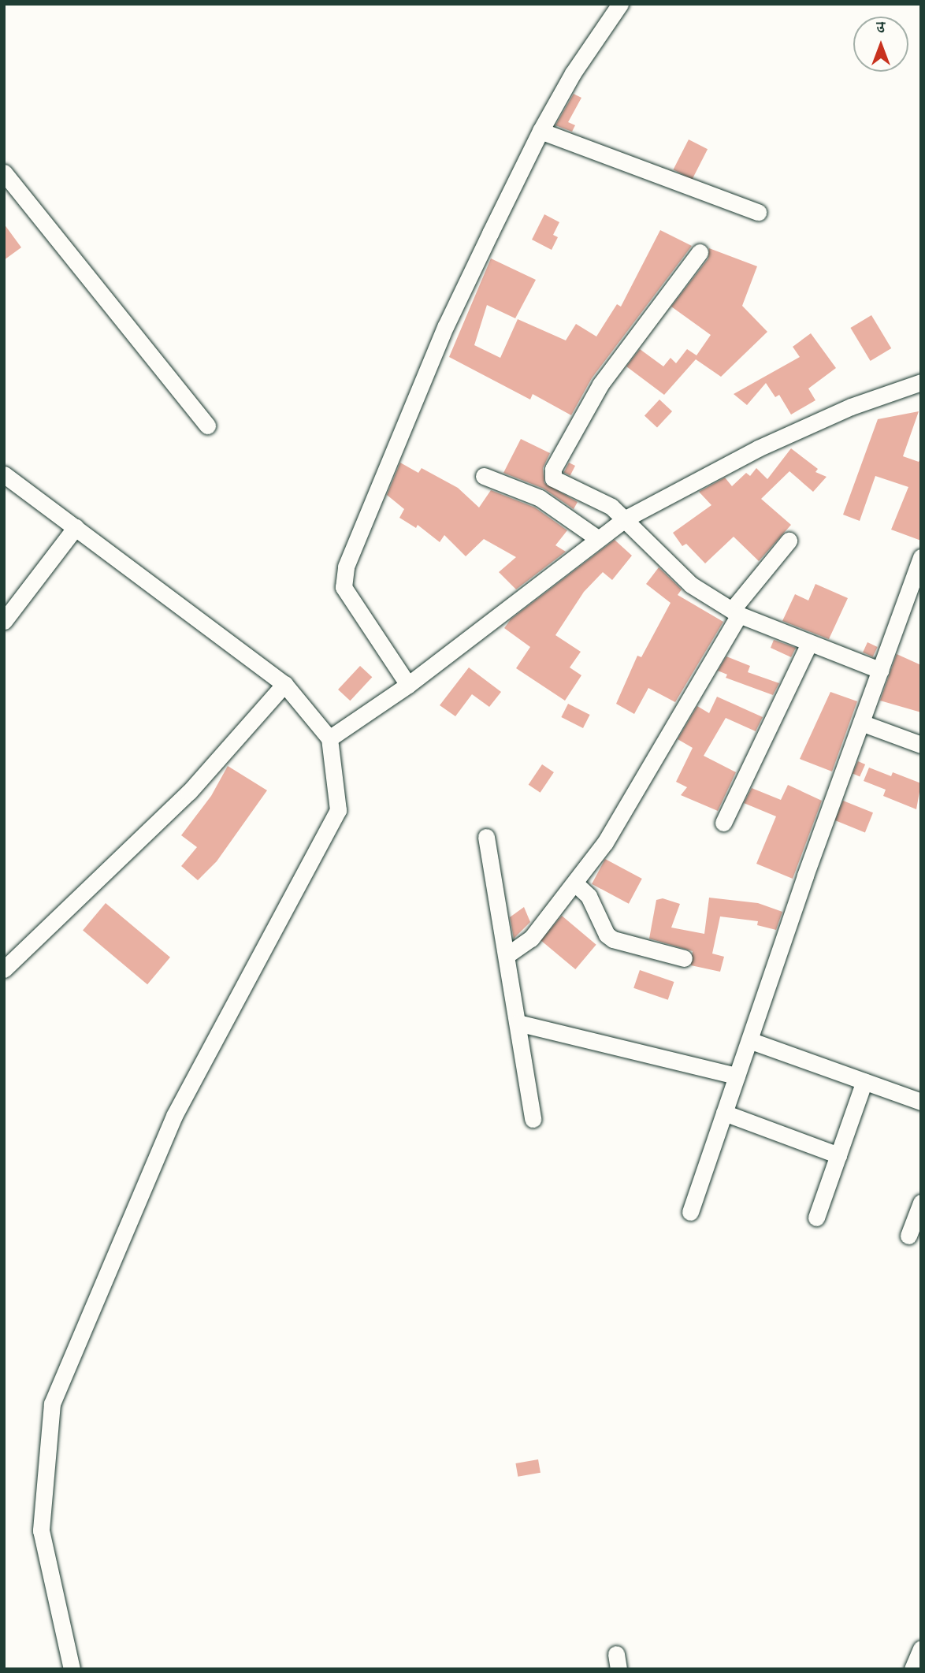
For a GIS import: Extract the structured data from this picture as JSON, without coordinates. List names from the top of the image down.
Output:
{
  "north": "top"
}
